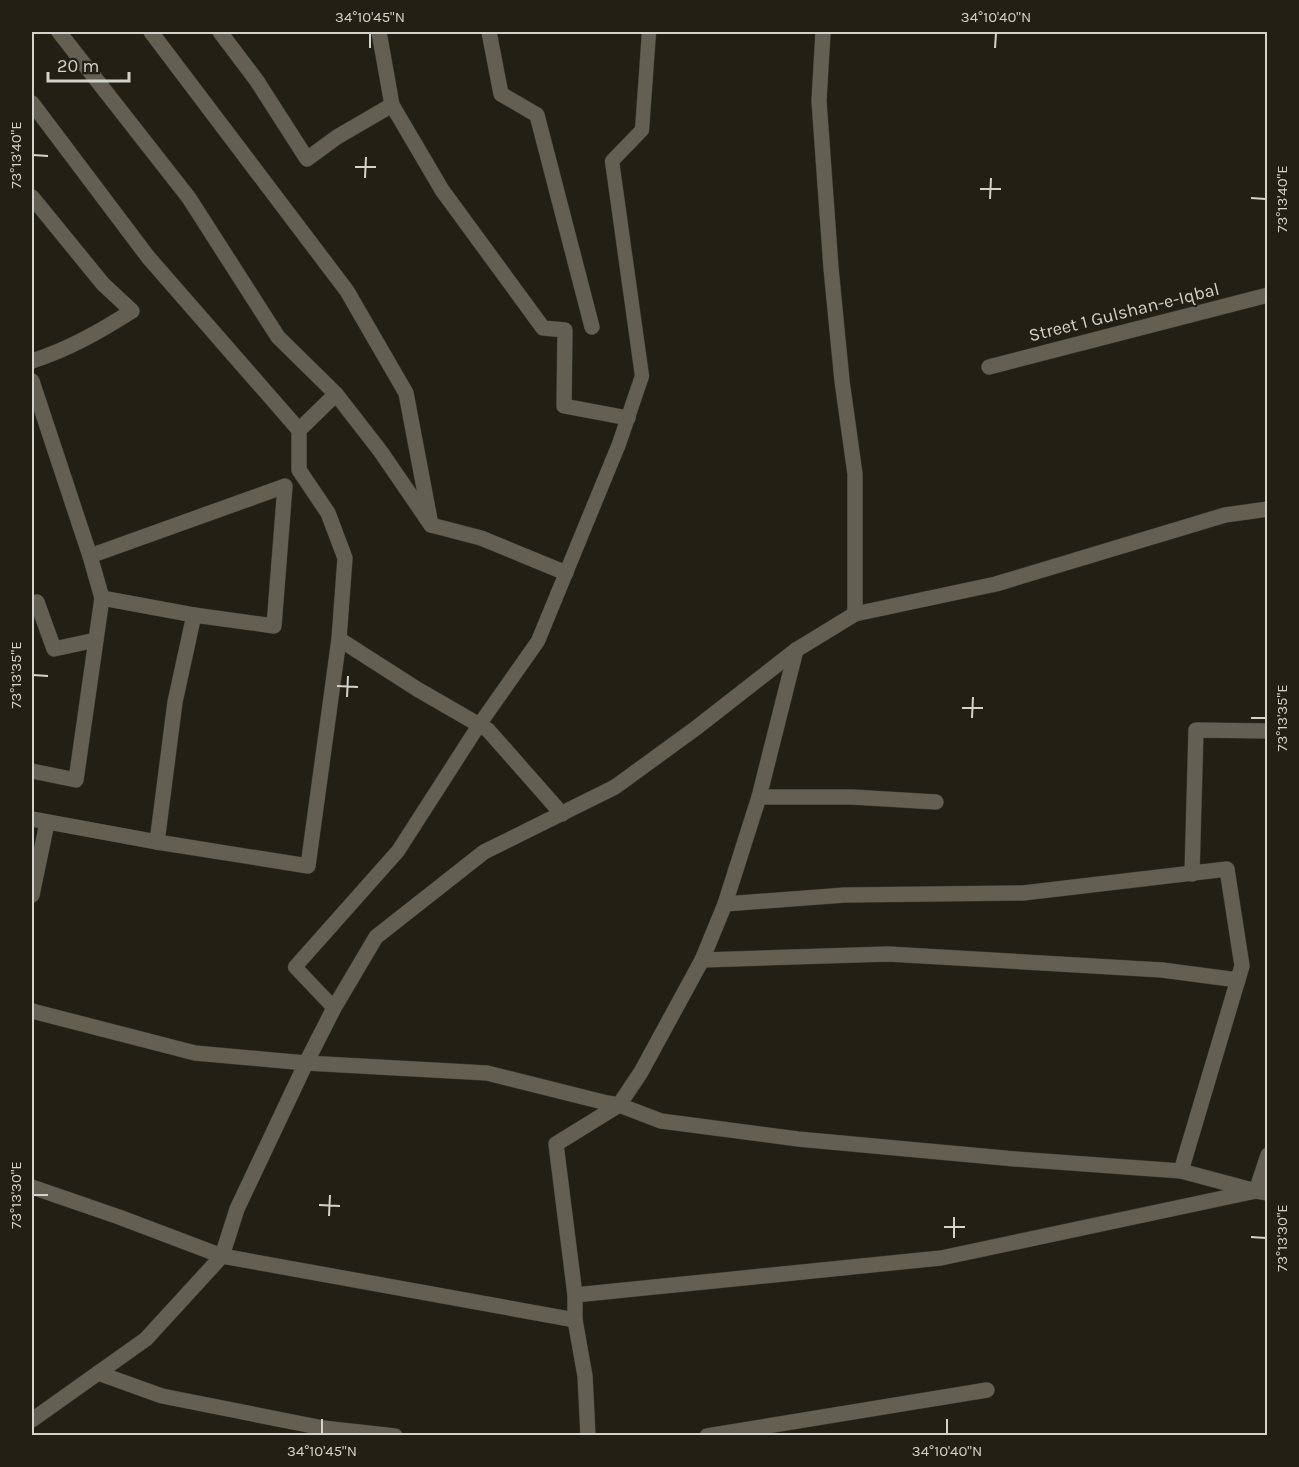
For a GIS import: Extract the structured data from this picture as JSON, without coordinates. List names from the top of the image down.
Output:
{
  "streets": {
    "street": ["Street 1 Gulshan-e-Iqbal"]
  },
  "scale_bar": "20 m",
  "coordinates": [
    "34°10'45\"N",
    "34°10'40\"N",
    "73°13'40\"E",
    "73°13'35\"E",
    "73°13'30\"E"
  ]
}
